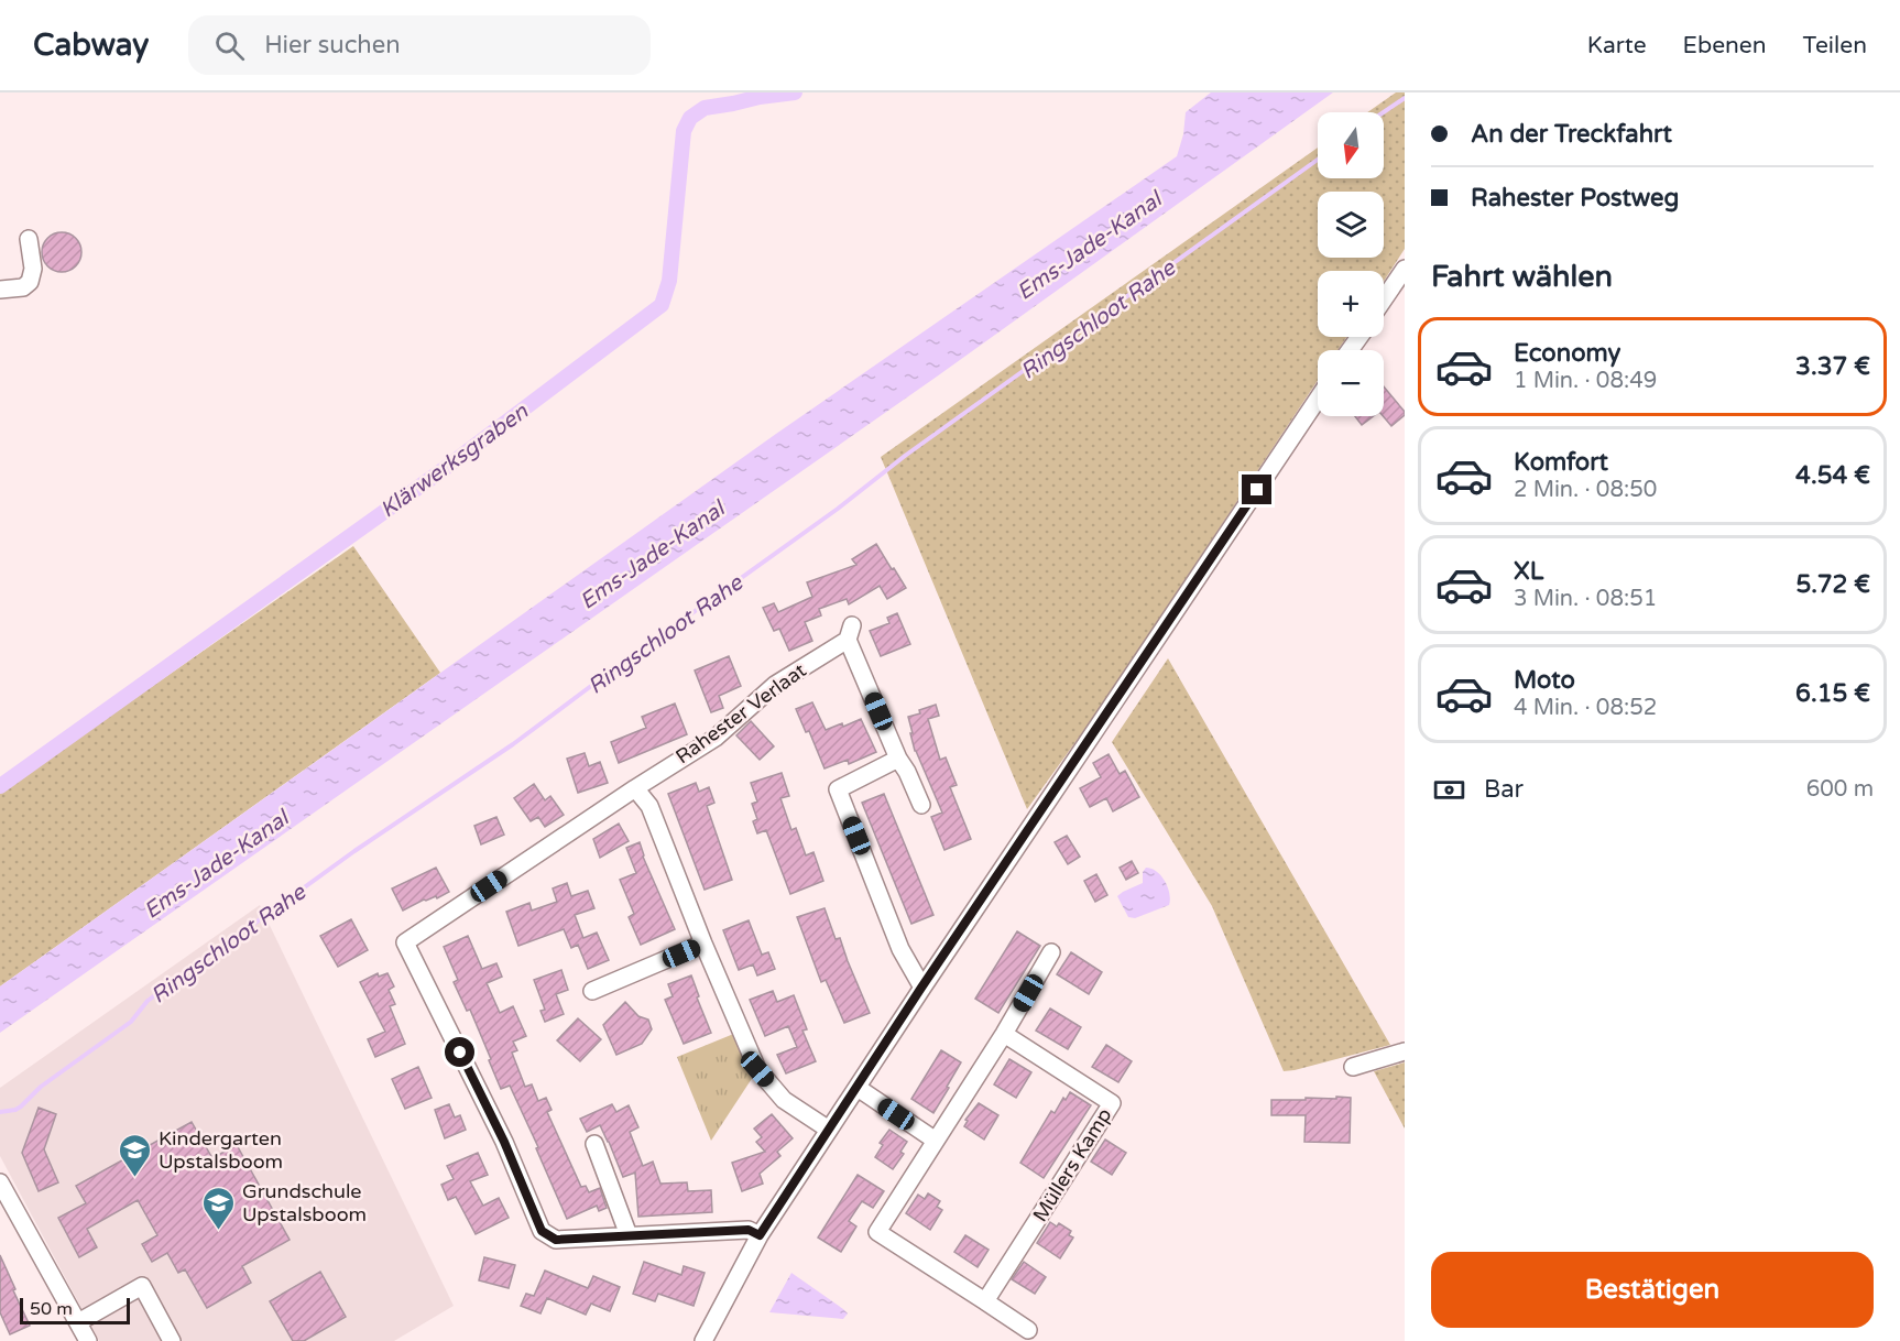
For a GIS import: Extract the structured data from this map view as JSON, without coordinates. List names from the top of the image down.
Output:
{
  "streets": {
    "street": ["Rahester Verlaat", "Müllers Kamp"]
  },
  "water": ["Ems-Jade-Kanal", "Ringschloot Rahe", "Klärwerksgraben"],
  "places": {
    "school or university": ["Kindergarten Upstalsboom", "Grundschule Upstalsboom"]
  },
  "scale_bar": "50 m",
  "north": "bottom",
  "page": {
    "header": "Cabway",
    "search": "Hier suchen",
    "nav": ["Karte", "Ebenen", "Teilen"],
    "banner": ["An der Treckfahrt", "Rahester Postweg"],
    "map_buttons": ["+", "−"],
    "heading": "Fahrt wählen",
    "list": [
      {
        "name": "Economy",
        "note": "1 Min. · 08:49",
        "value": "3.37 €"
      },
      {
        "name": "Komfort",
        "note": "2 Min. · 08:50",
        "value": "4.54 €"
      },
      {
        "name": "XL",
        "note": "3 Min. · 08:51",
        "value": "5.72 €"
      },
      {
        "name": "Moto",
        "note": "4 Min. · 08:52",
        "value": "6.15 €"
      }
    ],
    "pay": ["Bar", "600 m"],
    "buttons": "Bestätigen",
    "scale": "50 m"
  }
}
